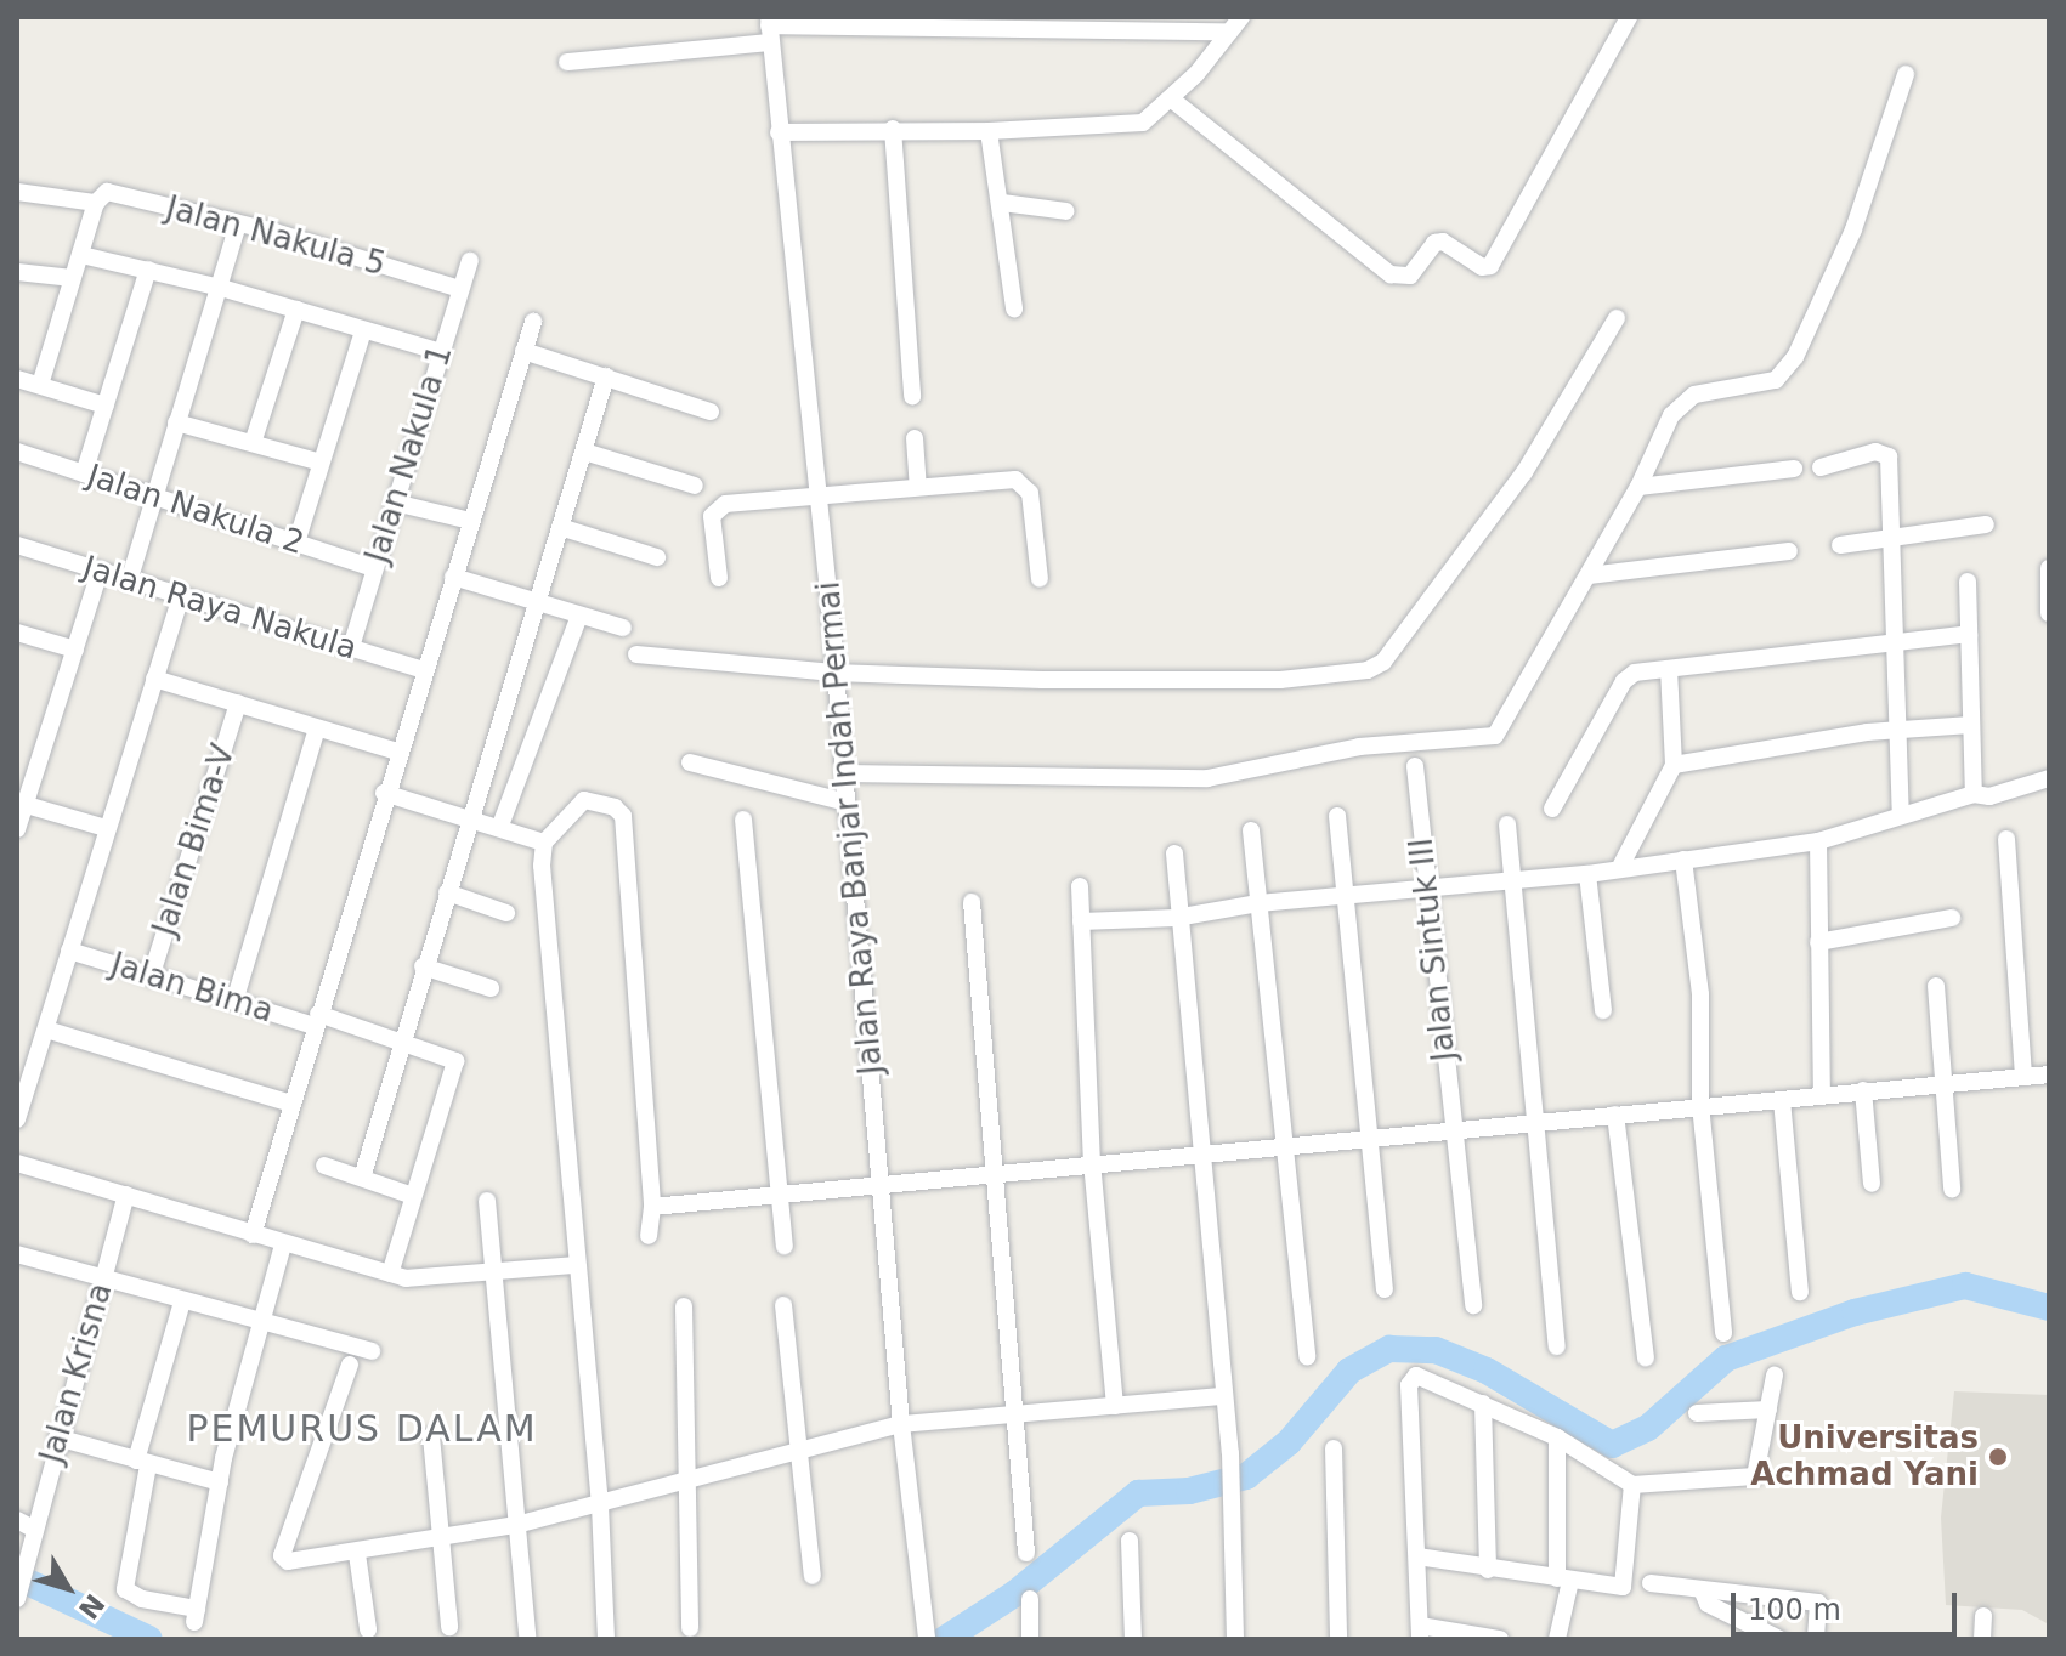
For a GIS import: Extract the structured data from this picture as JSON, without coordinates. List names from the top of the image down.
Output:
{
  "streets": {
    "street": [
      "Jalan Nakula 5",
      "Jalan Nakula 1",
      "Jalan Nakula 2",
      "Jalan Raya Nakula",
      "Jalan Raya Banjar Indah Permai",
      "Jalan Bima-V",
      "Jalan Sintuk III",
      "Jalan Bima",
      "Jalan Krisna"
    ]
  },
  "crossings": [
    ["Jalan Nakula 5", "Jalan Nakula 1"],
    ["Jalan Nakula 1", "Jalan Nakula 2"],
    ["Jalan Nakula 1", "Jalan Raya Nakula"],
    ["Jalan Bima-V", "Jalan Bima"]
  ],
  "districts": ["PEMURUS DALAM"],
  "places": ["Universitas Achmad Yani"],
  "scale_bar": "100 m",
  "north": "bottom right"
}
